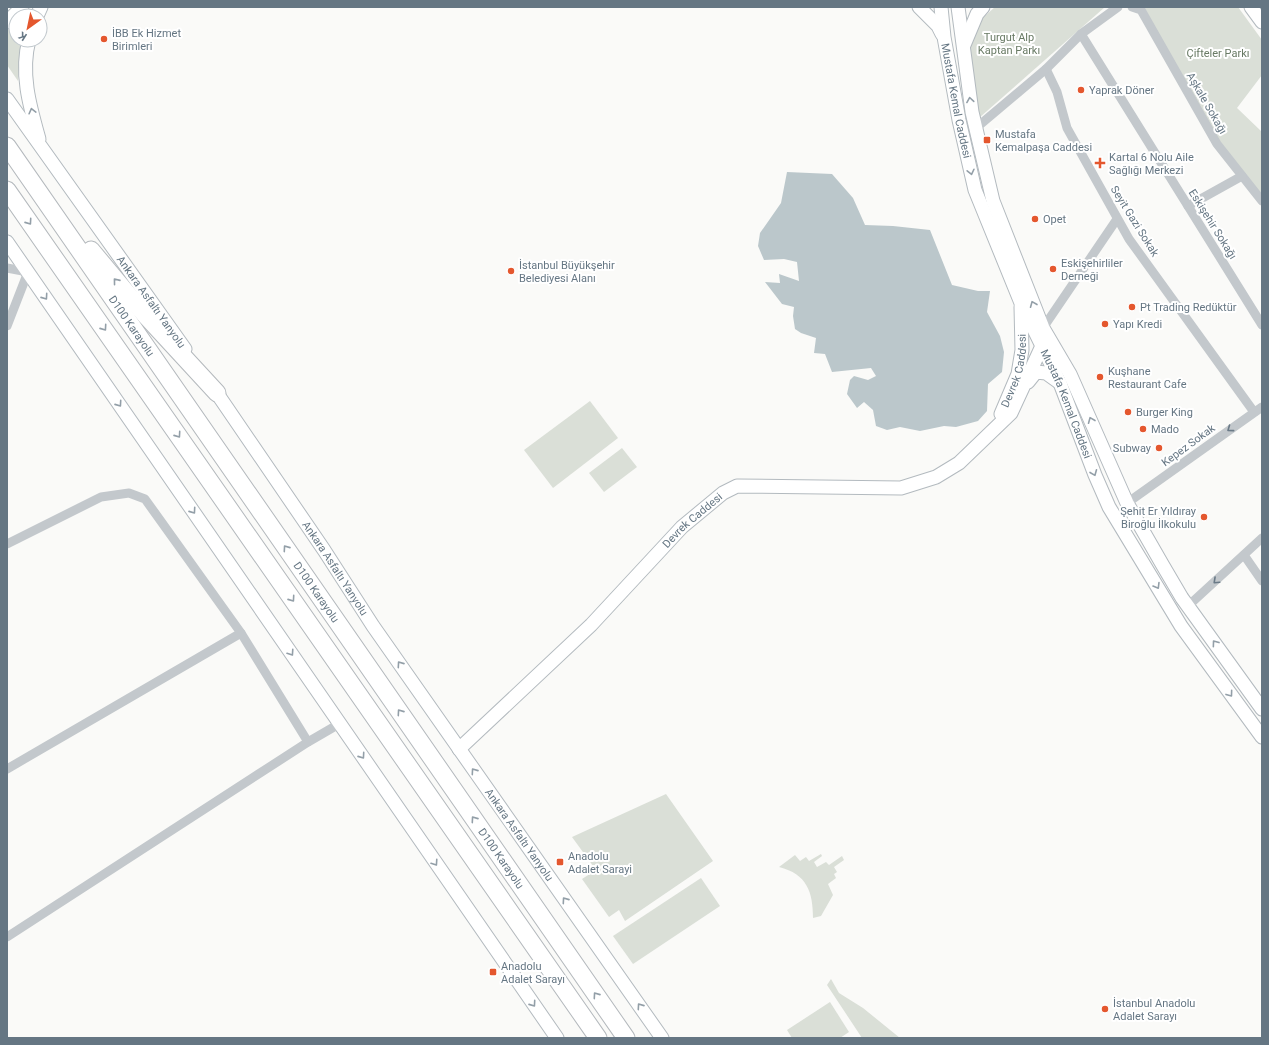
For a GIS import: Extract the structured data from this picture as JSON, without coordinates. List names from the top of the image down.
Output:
{
  "streets": {
    "highway": ["D100 Karayolu"],
    "street": [
      "Mustafa Kemal Caddesi",
      "Aşkale Sokağı",
      "Seyit Gazi Sokak",
      "Eskişehir Sokağı",
      "Ankara Asfaltı Yanyolu",
      "Devrek Caddesi",
      "Kepez Sokak"
    ]
  },
  "crossings": [
    ["Mustafa Kemal Caddesi", "Devrek Caddesi"],
    ["Mustafa Kemal Caddesi", "Kepez Sokak"],
    ["Seyit Gazi Sokak", "Kepez Sokak"],
    ["Ankara Asfaltı Yanyolu", "Devrek Caddesi"]
  ],
  "one_way": ["Kepez Sokak"],
  "parks": ["Turgut Alp Kaptan Parkı", "Çifteler Parkı"],
  "places": {
    "other": [
      "İBB Ek Hizmet Birimleri",
      "Yaprak Döner",
      "Opet",
      "Eskişehirliler Derneği",
      "İstanbul Büyükşehir Belediyesi Alanı",
      "Pt Trading Redüktür",
      "Yapı Kredi",
      "Kuşhane Restaurant Cafe",
      "Burger King",
      "Mado",
      "Subway",
      "Şehit Er Yıldıray Biroğlu İlkokulu",
      "İstanbul Anadolu Adalet Sarayı"
    ],
    "transit": ["Mustafa Kemalpaşa Caddesi", "Anadolu Adalet Sarayi", "Anadolu Adalet Sarayı"],
    "health": ["Kartal 6 Nolu Aile Sağlığı Merkezi"]
  },
  "north": "bottom left"
}
